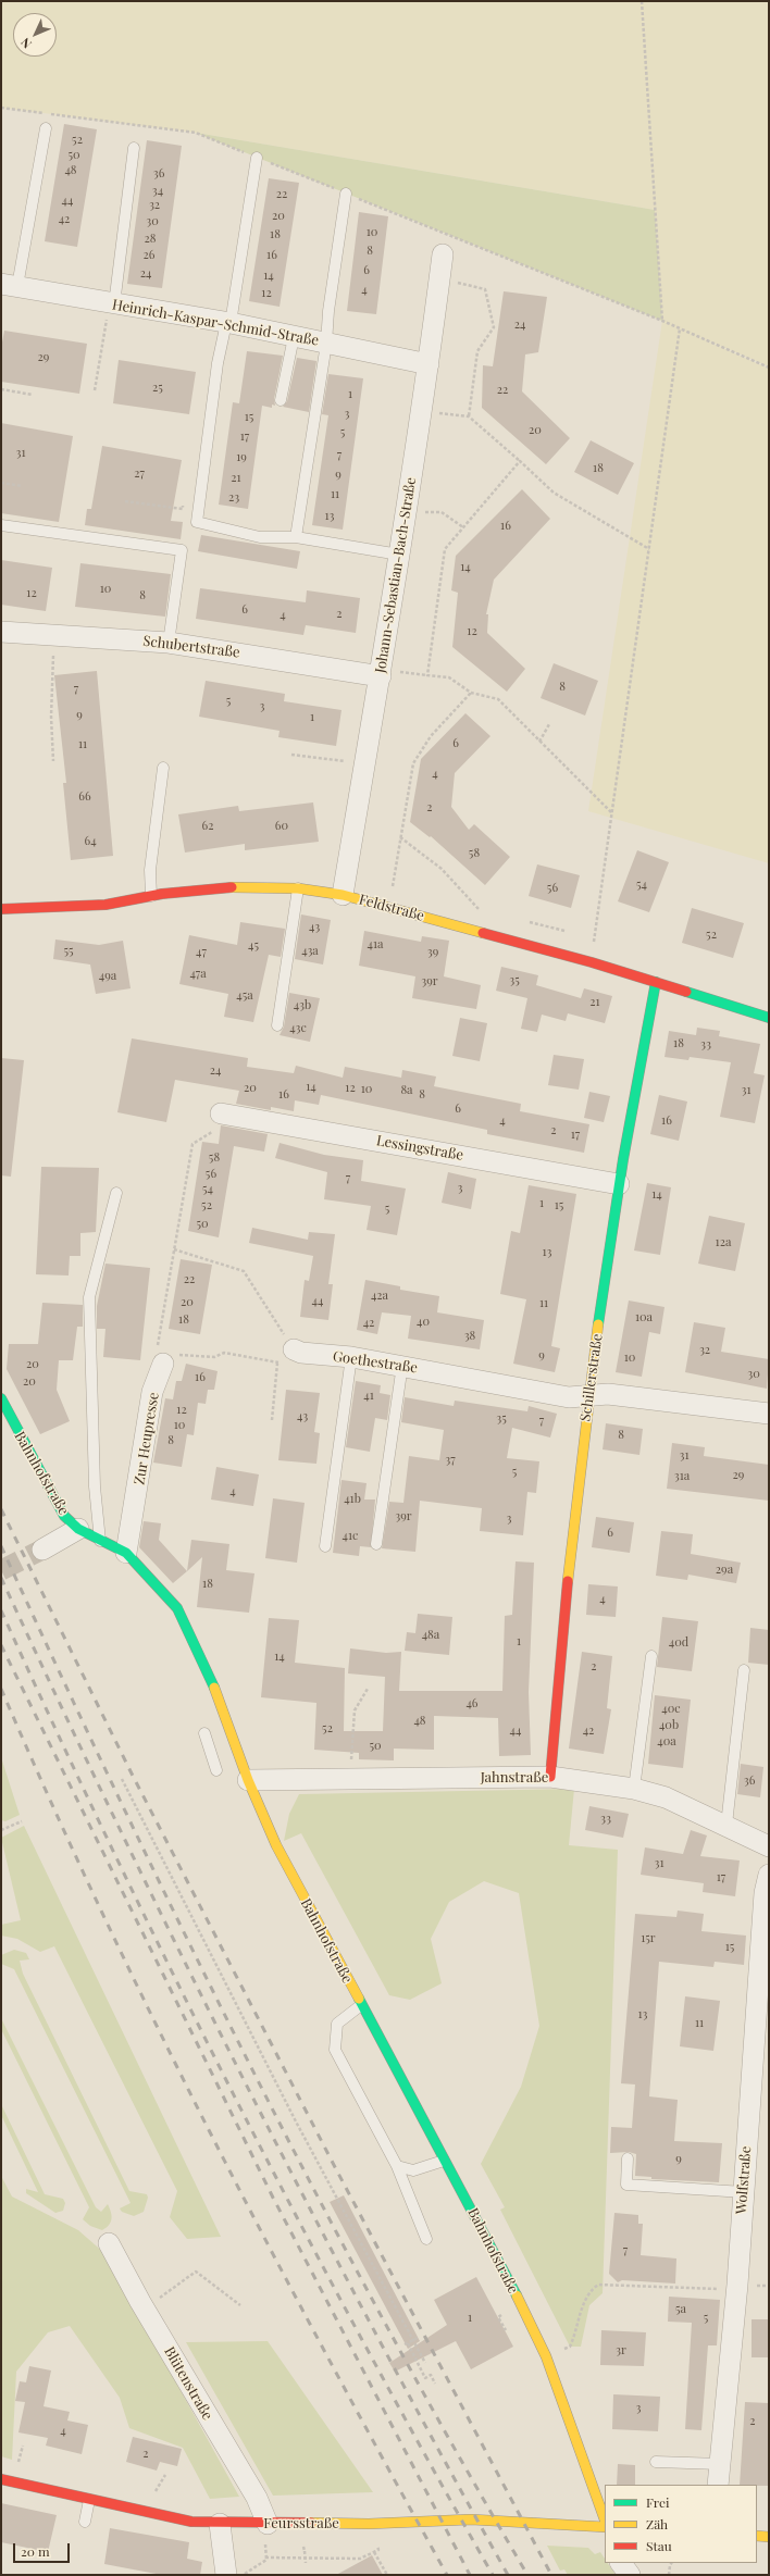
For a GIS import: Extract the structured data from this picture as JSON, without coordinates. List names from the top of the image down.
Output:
{
  "streets": {
    "street": [
      "Heinrich-Kaspar-Schmid-Straße",
      "Johann-Sebastian-Bach-Straße",
      "Schubertstraße",
      "Feldstraße",
      "Lessingstraße",
      "Goethestraße",
      "Schillerstraße",
      "Zur Heupresse",
      "Bahnhofstraße",
      "Jahnstraße",
      "Wolfstraße",
      "Blütenstraße",
      "Feursstraße"
    ]
  },
  "crossings": [
    ["Heinrich-Kaspar-Schmid-Straße", "Johann-Sebastian-Bach-Straße"],
    ["Johann-Sebastian-Bach-Straße", "Schubertstraße"],
    ["Johann-Sebastian-Bach-Straße", "Feldstraße"],
    ["Feldstraße", "Schillerstraße"],
    ["Lessingstraße", "Schillerstraße"],
    ["Goethestraße", "Schillerstraße"],
    ["Schillerstraße", "Jahnstraße"],
    ["Zur Heupresse", "Bahnhofstraße"],
    ["Bahnhofstraße", "Jahnstraße"],
    ["Blütenstraße", "Feursstraße"]
  ],
  "house_numbers": [
    "52",
    "50",
    "48",
    "36",
    "34",
    "22",
    "44",
    "32",
    "20",
    "42",
    "30",
    "10",
    "18",
    "28",
    "8",
    "26",
    "16",
    "6",
    "24",
    "14",
    "4",
    "12",
    "24",
    "29",
    "25",
    "22",
    "1",
    "3",
    "15",
    "20",
    "5",
    "17",
    "31",
    "7",
    "19",
    "18",
    "27",
    "9",
    "21",
    "11",
    "23",
    "13",
    "16",
    "14",
    "10",
    "12",
    "8",
    "6",
    "2",
    "4",
    "12",
    "8",
    "7",
    "5",
    "3",
    "9",
    "1",
    "6",
    "11",
    "4",
    "66",
    "2",
    "62",
    "60",
    "64",
    "58",
    "54",
    "56",
    "43",
    "52",
    "41a",
    "45",
    "55",
    "43a",
    "47",
    "39",
    "47a",
    "49a",
    "35",
    "39r",
    "45a",
    "21",
    "43b",
    "43c",
    "18",
    "33",
    "24",
    "14",
    "20",
    "12",
    "10",
    "8a",
    "31",
    "16",
    "8",
    "6",
    "4",
    "16",
    "2",
    "17",
    "58",
    "56",
    "7",
    "3",
    "54",
    "14",
    "1",
    "52",
    "15",
    "5",
    "50",
    "12a",
    "13",
    "22",
    "42a",
    "44",
    "20",
    "11",
    "10a",
    "18",
    "40",
    "42",
    "38",
    "32",
    "9",
    "10",
    "20",
    "30",
    "16",
    "20",
    "41",
    "12",
    "43",
    "35",
    "7",
    "10",
    "8",
    "8",
    "31",
    "37",
    "5",
    "29",
    "31a",
    "4",
    "41b",
    "39r",
    "3",
    "6",
    "41c",
    "29a",
    "18",
    "4",
    "48a",
    "1",
    "40d",
    "14",
    "2",
    "46",
    "40c",
    "48",
    "40b",
    "52",
    "44",
    "42",
    "40a",
    "50",
    "36",
    "33",
    "31",
    "17",
    "15r",
    "15",
    "13",
    "11",
    "9",
    "7",
    "5a",
    "1",
    "5",
    "3r",
    "3",
    "2",
    "4",
    "2"
  ],
  "legend": ["Frei", "Zäh", "Stau"],
  "scale_bar": "20 m",
  "north": "bottom left"
}
